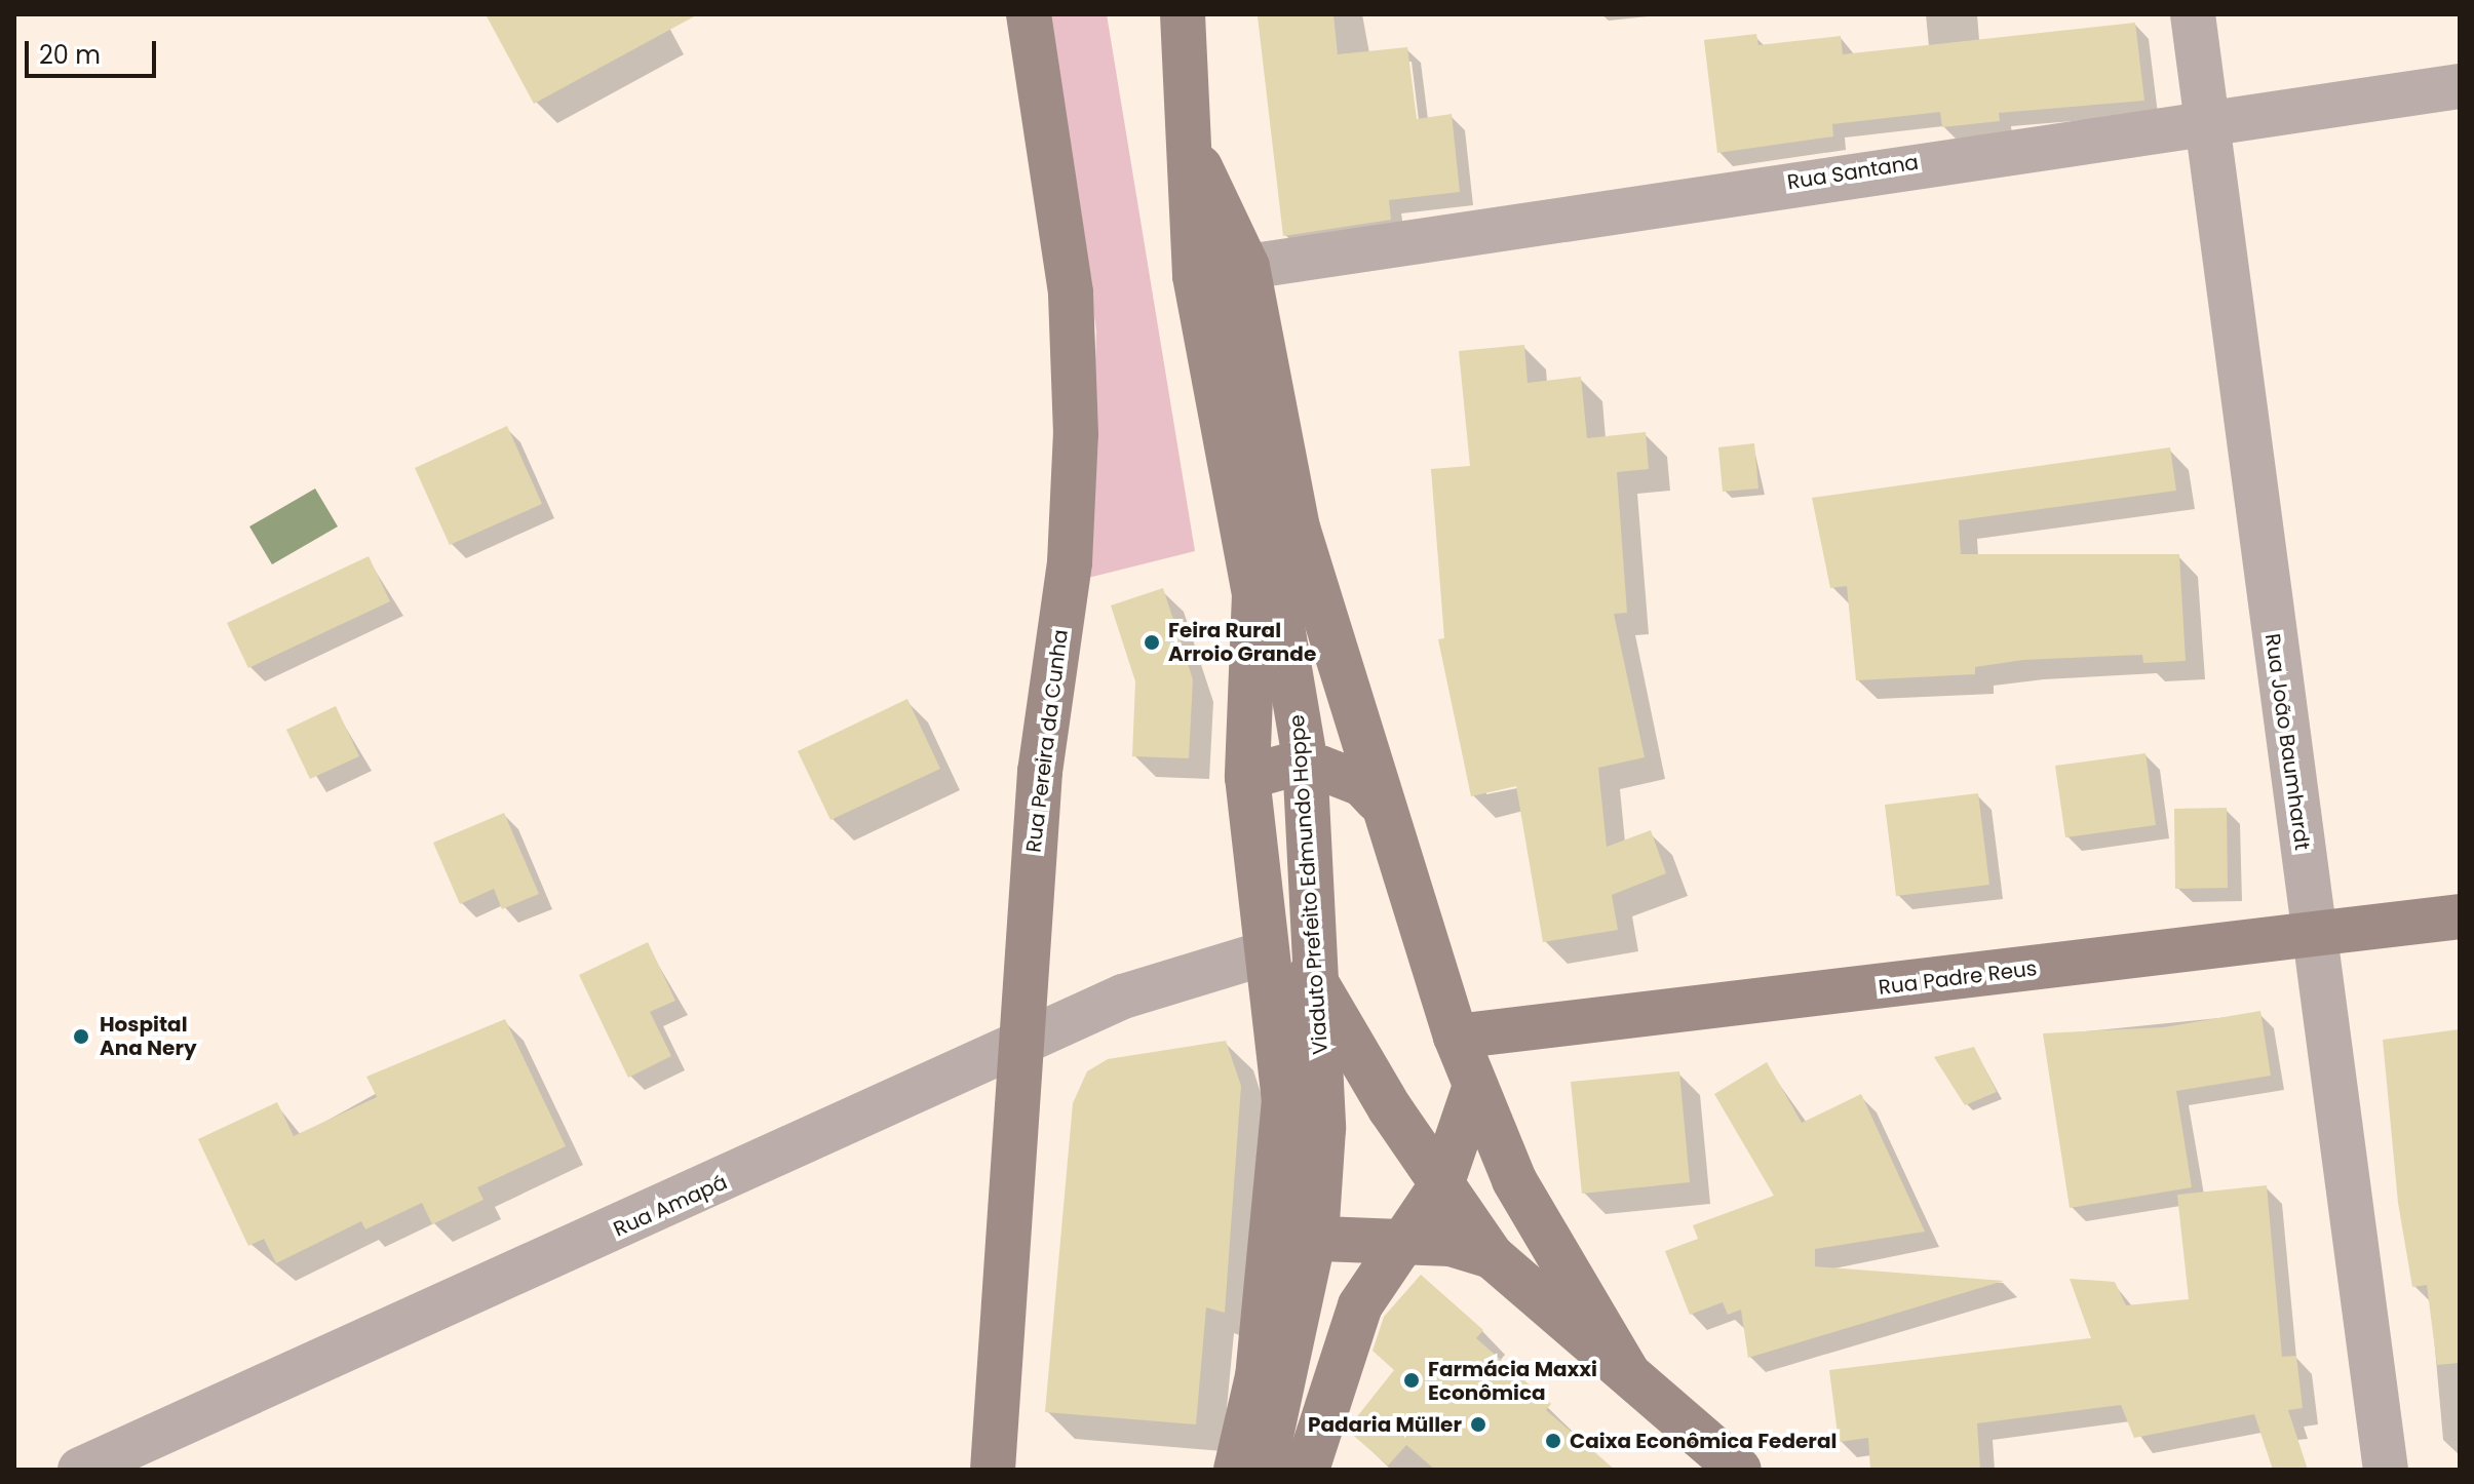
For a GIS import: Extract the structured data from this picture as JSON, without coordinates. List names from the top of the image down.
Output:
{
  "streets": {
    "main road": ["Rua Pereira da Cunha", "Viaduto Prefeito Edmundo Hoppe", "Rua Padre Reus"],
    "street": ["Rua Santana", "Rua João Baumhardt", "Rua Amapá"]
  },
  "crossings": [
    ["Rua Santana", "Rua João Baumhardt"],
    ["Rua Santana", "Viaduto Prefeito Edmundo Hoppe"],
    ["Rua Pereira da Cunha", "Rua Amapá"],
    ["Rua João Baumhardt", "Rua Padre Reus"]
  ],
  "places": [
    "Feira Rural Arroio Grande",
    "Hospital Ana Nery",
    "Farmácia Maxxi Econômica",
    "Padaria Müller",
    "Caixa Econômica Federal"
  ],
  "scale_bar": "20 m"
}
